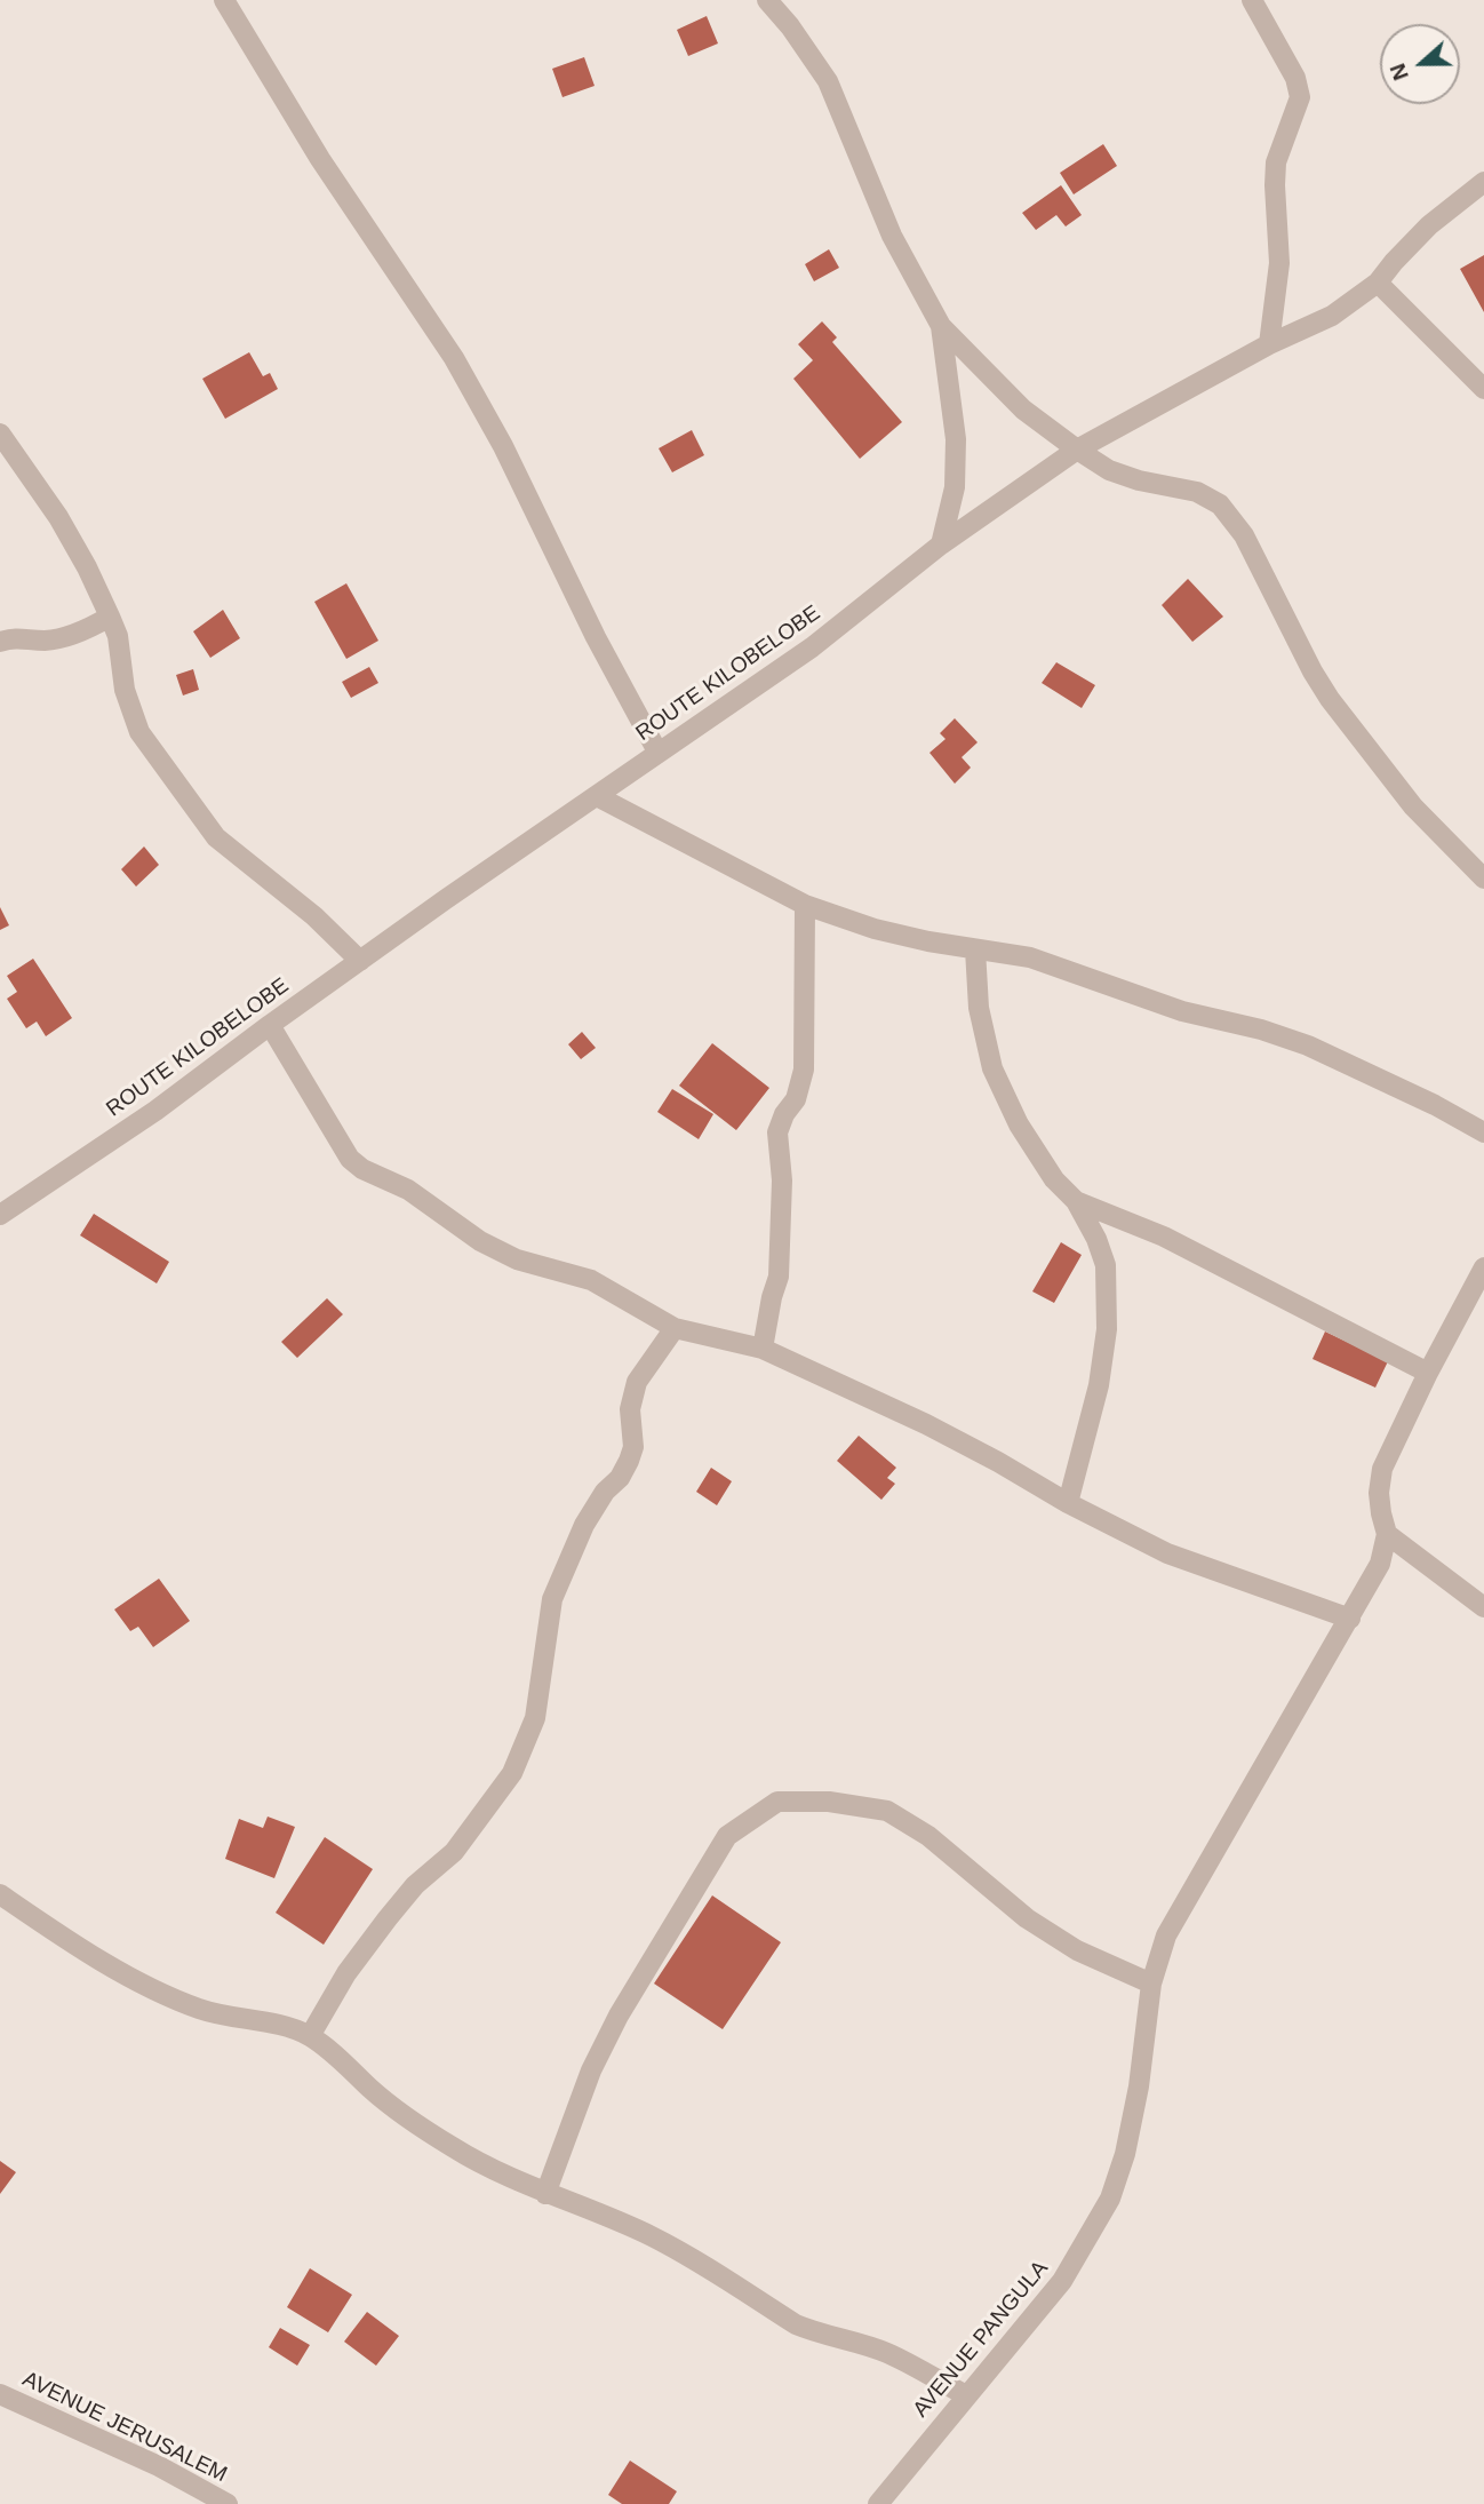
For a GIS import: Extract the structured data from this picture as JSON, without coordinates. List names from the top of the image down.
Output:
{
  "streets": {
    "street": ["ROUTE KILOBELOBE", "AVENUE PANGULA", "AVENUE JERUSALEM"]
  },
  "north": "left"
}
